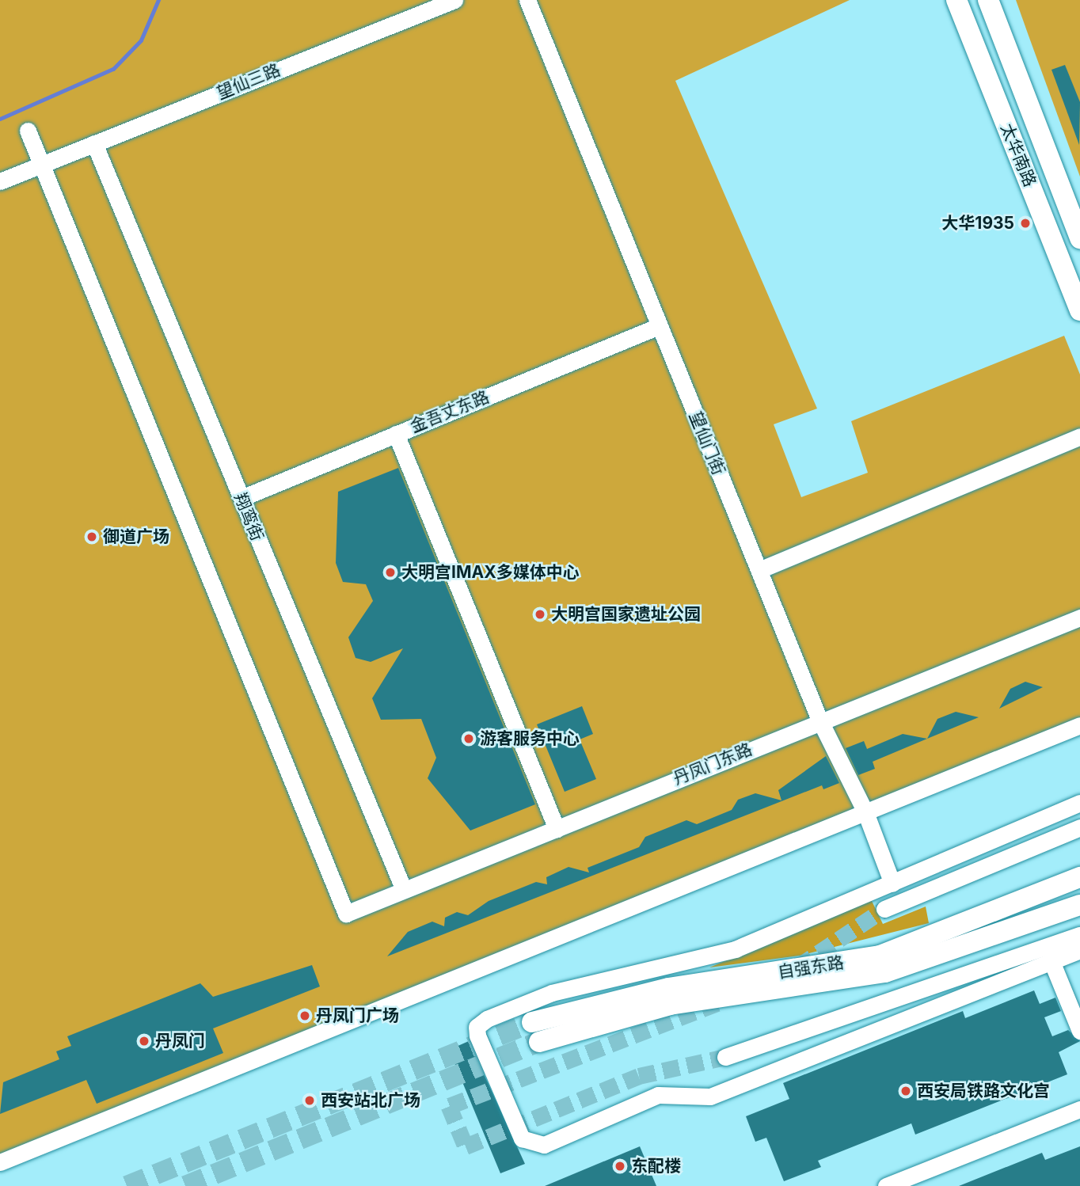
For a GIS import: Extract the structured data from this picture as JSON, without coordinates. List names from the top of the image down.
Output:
{
  "streets": {
    "main road": ["太华南路", "自强东路"],
    "street": [
      "望仙三路",
      "金吾丈东路",
      "望仙门街",
      "翔鸾街",
      "丹凤门东路"
    ]
  },
  "crossings": [
    ["望仙三路", "翔鸾街"],
    ["望仙三路", "丹凤门东路"],
    ["金吾丈东路", "望仙门街"],
    ["金吾丈东路", "翔鸾街"],
    ["望仙门街", "丹凤门东路"],
    ["翔鸾街", "丹凤门东路"]
  ],
  "places": [
    "大华1935",
    "御道广场",
    "大明宫IMAX多媒体中心",
    "大明宫国家遗址公园",
    "游客服务中心",
    "丹凤门广场",
    "丹凤门",
    "西安局铁路文化宫",
    "西安站北广场",
    "东配楼"
  ]
}
